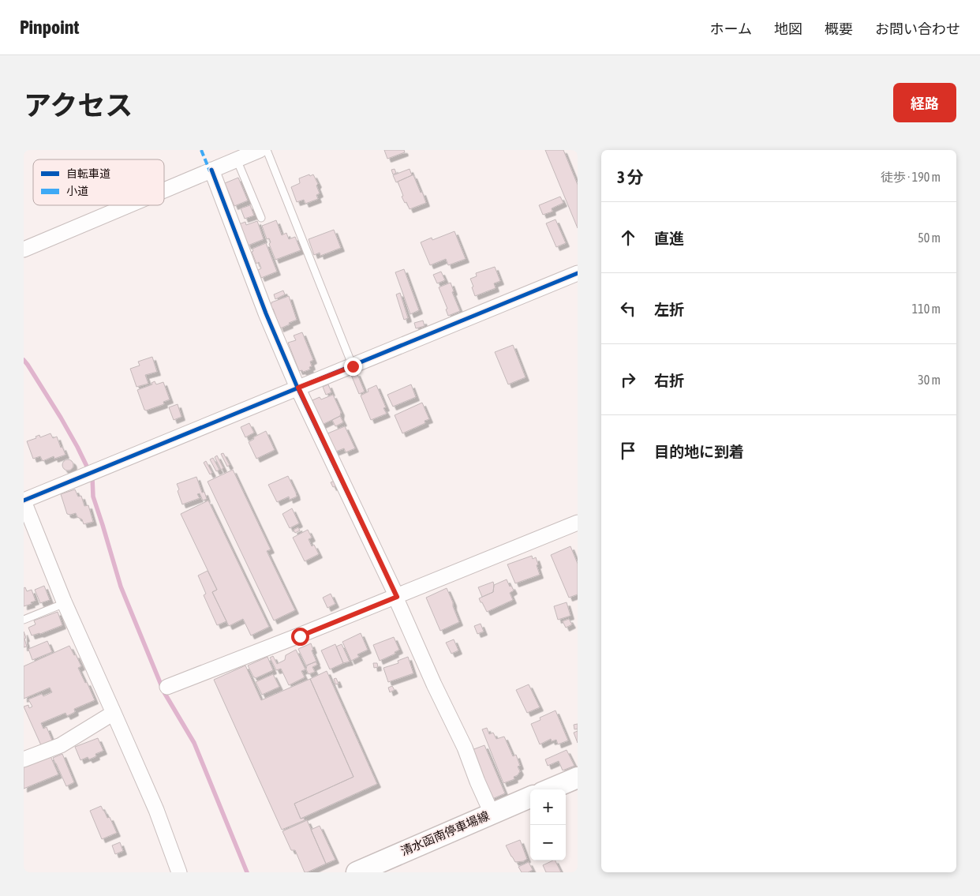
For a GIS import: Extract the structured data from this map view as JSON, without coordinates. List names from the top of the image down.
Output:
{
  "streets": {
    "main road": ["清水函南停車場線"]
  },
  "legend": ["自転車道", "小道"],
  "page": {
    "header": "Pinpoint",
    "nav": [
      "ホーム",
      "地図",
      "概要",
      "お問い合わせ"
    ],
    "title": "アクセス",
    "buttons": "経路",
    "heading": ["3 分", "徒歩 · 190 m"],
    "list": [
      ["直進", "50 m"],
      ["左折", "110 m"],
      ["右折", "30 m"],
      "目的地に到着"
    ],
    "map_buttons": ["+", "−"]
  }
}
